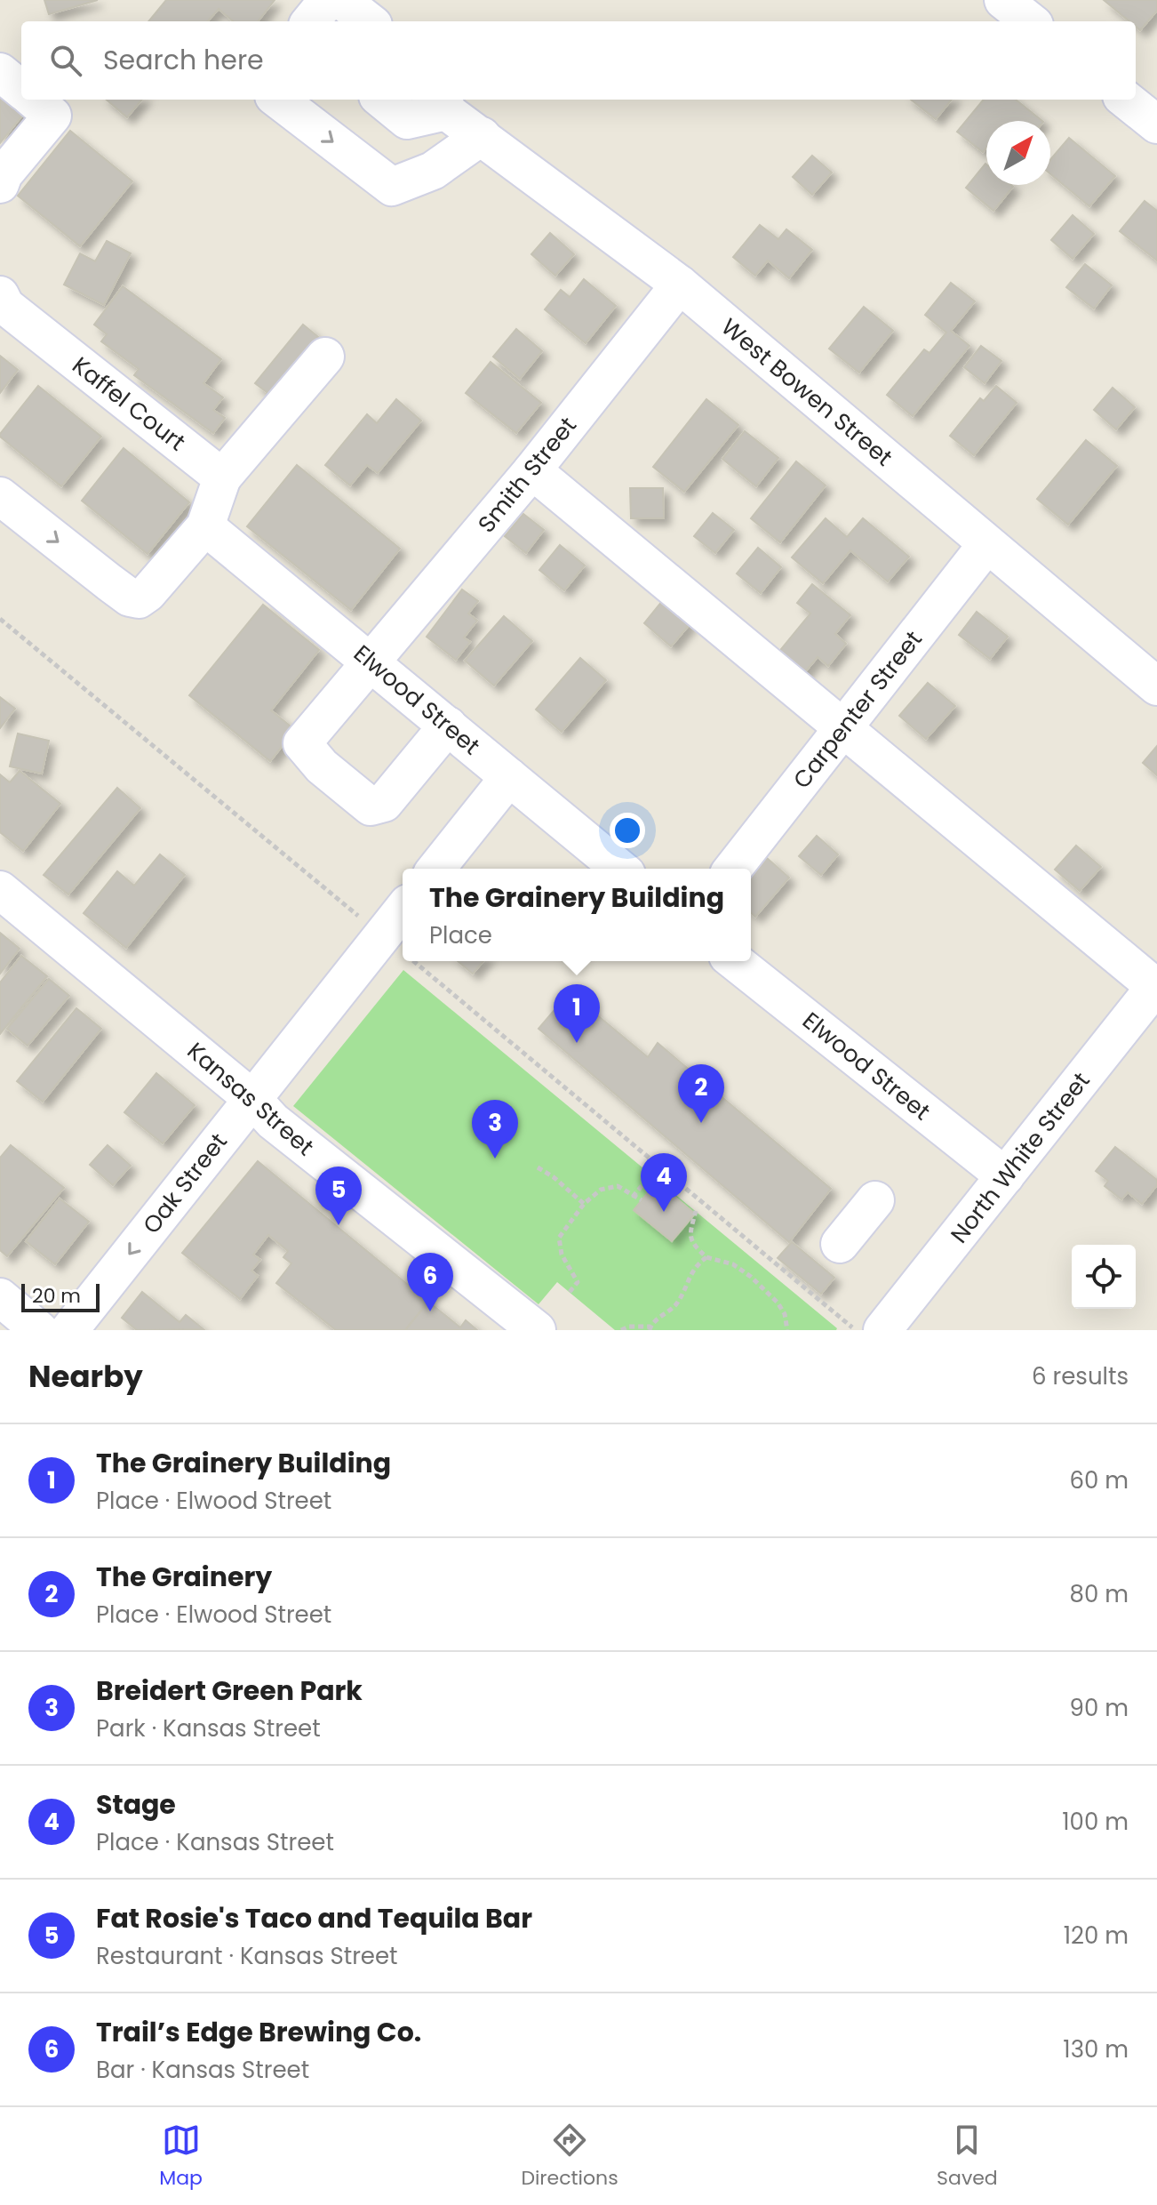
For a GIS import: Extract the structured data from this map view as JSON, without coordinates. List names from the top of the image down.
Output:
{
  "streets": {
    "street": [
      "West Bowen Street",
      "Kaffel Court",
      "Smith Street",
      "Elwood Street",
      "Carpenter Street",
      "Kansas Street",
      "North White Street",
      "Oak Street"
    ]
  },
  "crossings": [
    ["West Bowen Street", "Smith Street"],
    ["West Bowen Street", "Carpenter Street"],
    ["Smith Street", "Elwood Street"],
    ["Elwood Street", "North White Street"],
    ["Kansas Street", "Oak Street"]
  ],
  "one_way": ["Oak Street"],
  "scale_bar": "20 m",
  "north": "top right",
  "page": {
    "search": "Search here",
    "popup": ["The Grainery Building", "Place"],
    "pins": [
      "1",
      "2",
      "3",
      "4",
      "5",
      "6"
    ],
    "scale": "20 m",
    "heading": ["Nearby", "6 results"],
    "list": [
      {
        "mark": "1",
        "name": "The Grainery Building",
        "note": "Place · Elwood Street",
        "value": "60 m"
      },
      {
        "mark": "2",
        "name": "The Grainery",
        "note": "Place · Elwood Street",
        "value": "80 m"
      },
      {
        "mark": "3",
        "name": "Breidert Green Park",
        "note": "Park · Kansas Street",
        "value": "90 m"
      },
      {
        "mark": "4",
        "name": "Stage",
        "note": "Place · Kansas Street",
        "value": "100 m"
      },
      {
        "mark": "5",
        "name": "Fat Rosie's Taco and Tequila Bar",
        "note": "Restaurant · Kansas Street",
        "value": "120 m"
      },
      {
        "mark": "6",
        "name": "Trail’s Edge Brewing Co.",
        "note": "Bar · Kansas Street",
        "value": "130 m"
      }
    ],
    "nav": ["Map", "Directions", "Saved"]
  }
}
